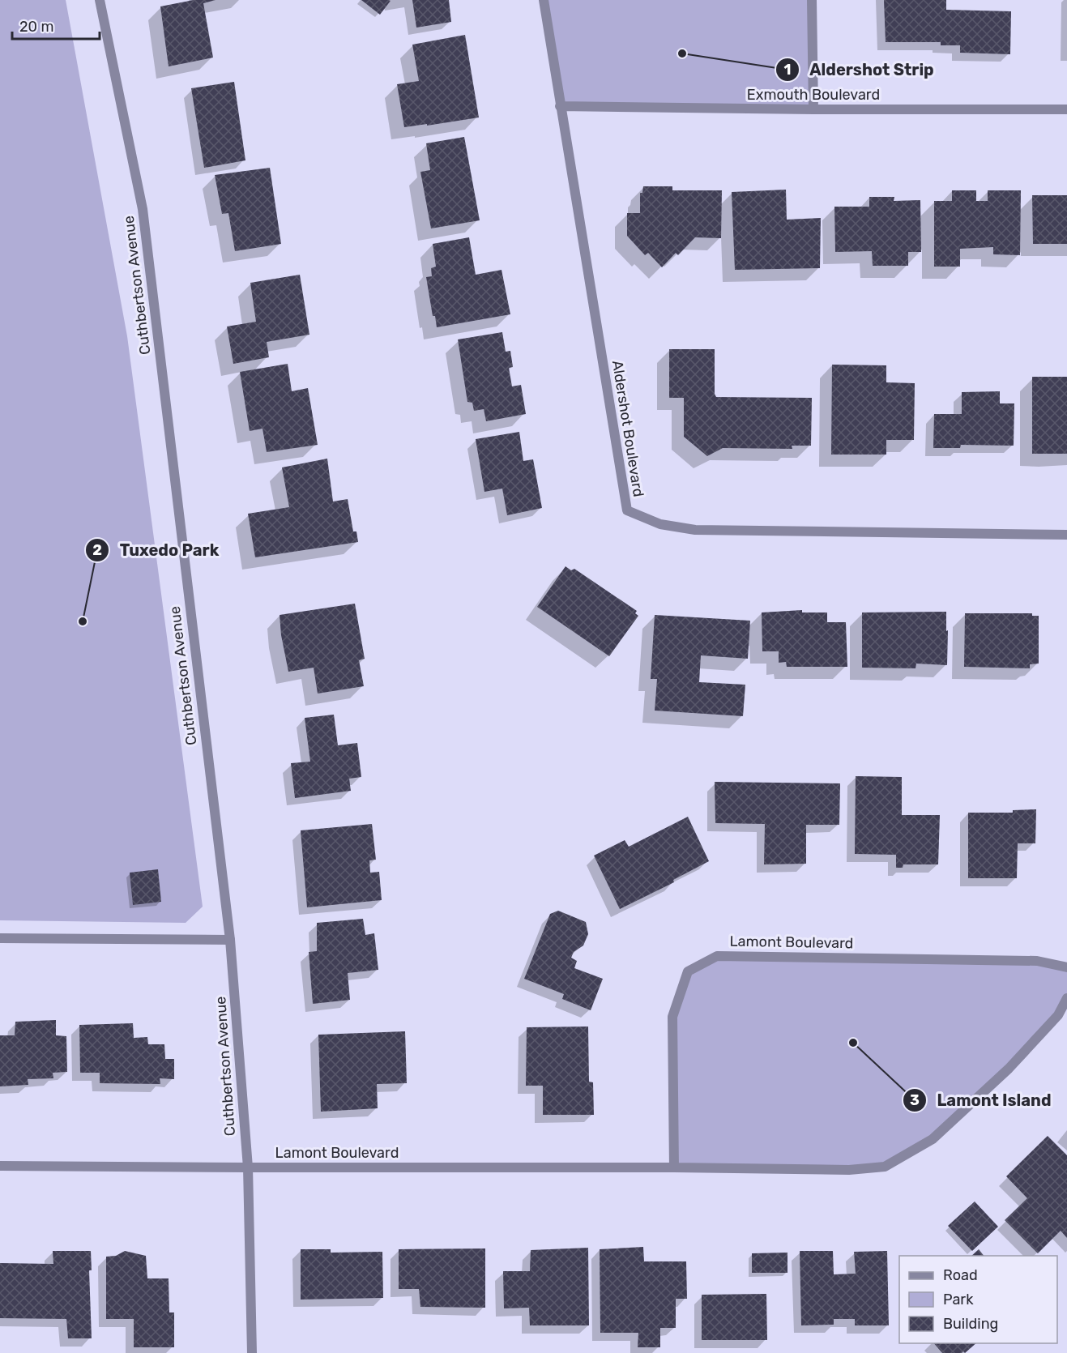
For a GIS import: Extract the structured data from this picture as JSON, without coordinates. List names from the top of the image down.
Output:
{
  "streets": {
    "street": [
      "Exmouth Boulevard",
      "Cuthbertson Avenue",
      "Aldershot Boulevard",
      "Lamont Boulevard"
    ]
  },
  "crossings": [
    ["Exmouth Boulevard", "Aldershot Boulevard"],
    ["Cuthbertson Avenue", "Lamont Boulevard"]
  ],
  "places": ["Aldershot Strip", "Tuxedo Park", "Lamont Island"],
  "legend": ["Road", "Park", "Building"],
  "scale_bar": "20 m"
}
